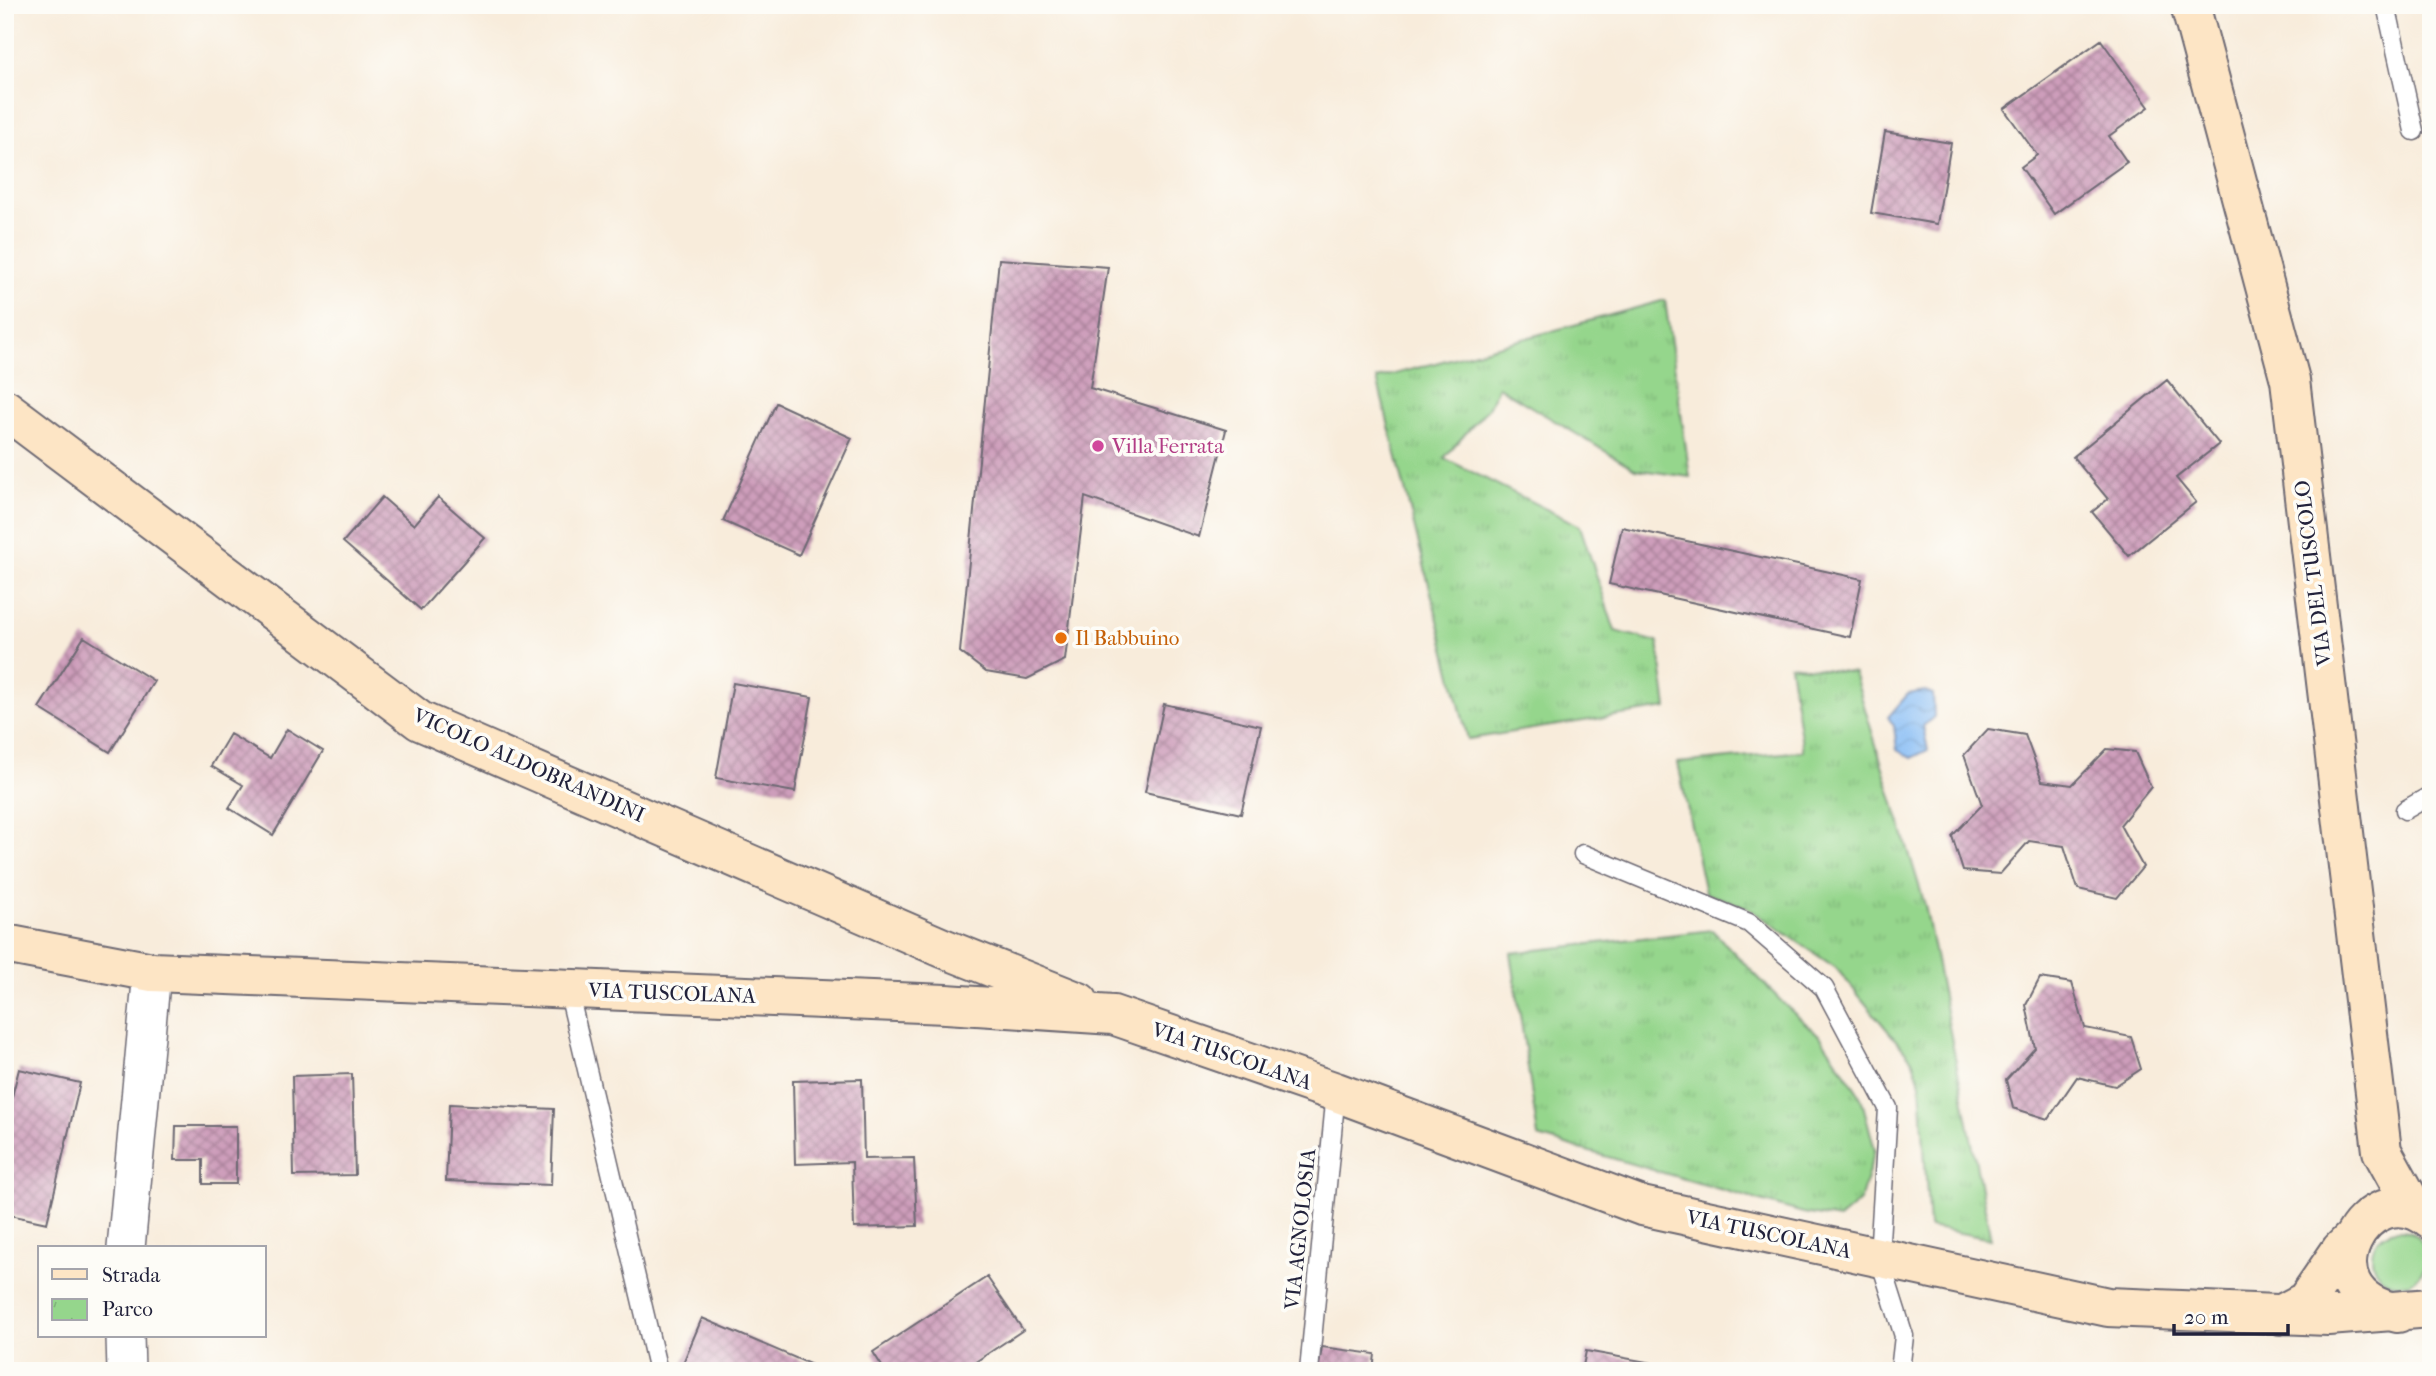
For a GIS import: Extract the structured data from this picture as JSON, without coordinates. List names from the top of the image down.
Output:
{
  "streets": {
    "street": ["VIA DEL TUSCOLO", "VICOLO ALDOBRANDINI", "VIA TUSCOLANA"],
    "lane": ["VIA AGNOLOSIA"]
  },
  "crossings": [
    ["VICOLO ALDOBRANDINI", "VIA TUSCOLANA"],
    ["VIA TUSCOLANA", "VIA AGNOLOSIA"]
  ],
  "places": ["Villa Ferrata", "Il Babbuino"],
  "legend": ["Strada", "Parco"],
  "scale_bar": "20 m"
}
